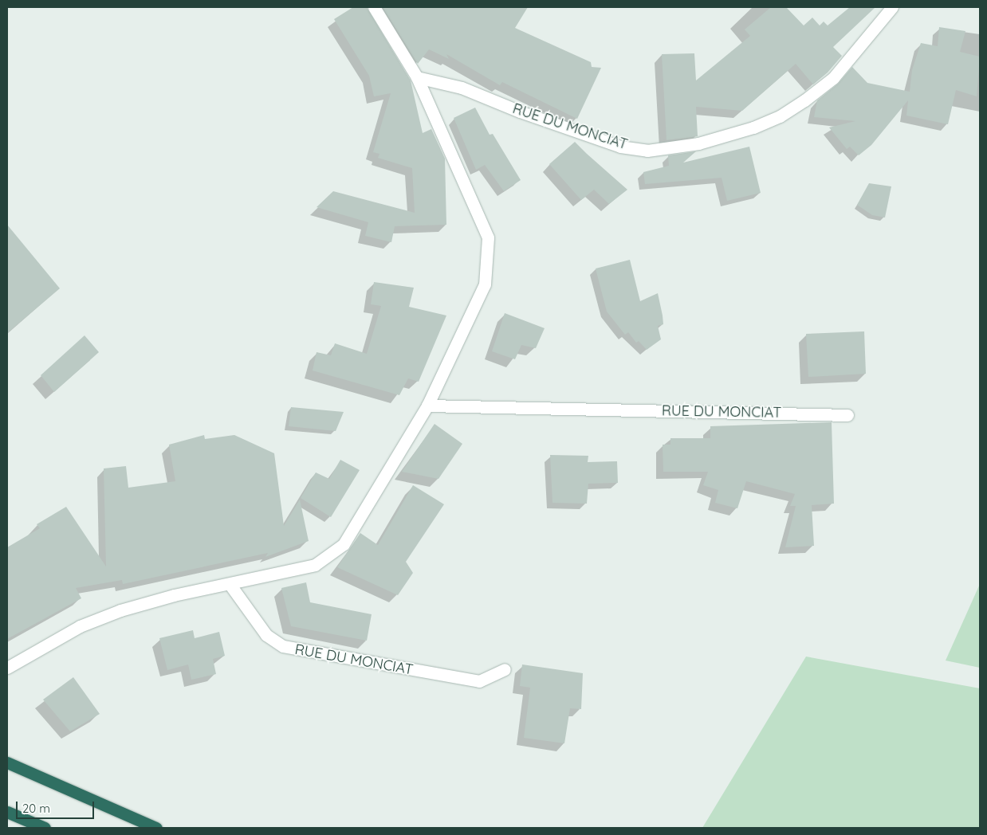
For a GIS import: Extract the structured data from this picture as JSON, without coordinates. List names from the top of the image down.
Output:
{
  "streets": {
    "street": ["RUE DU MONCIAT"]
  },
  "scale_bar": "20 m"
}
